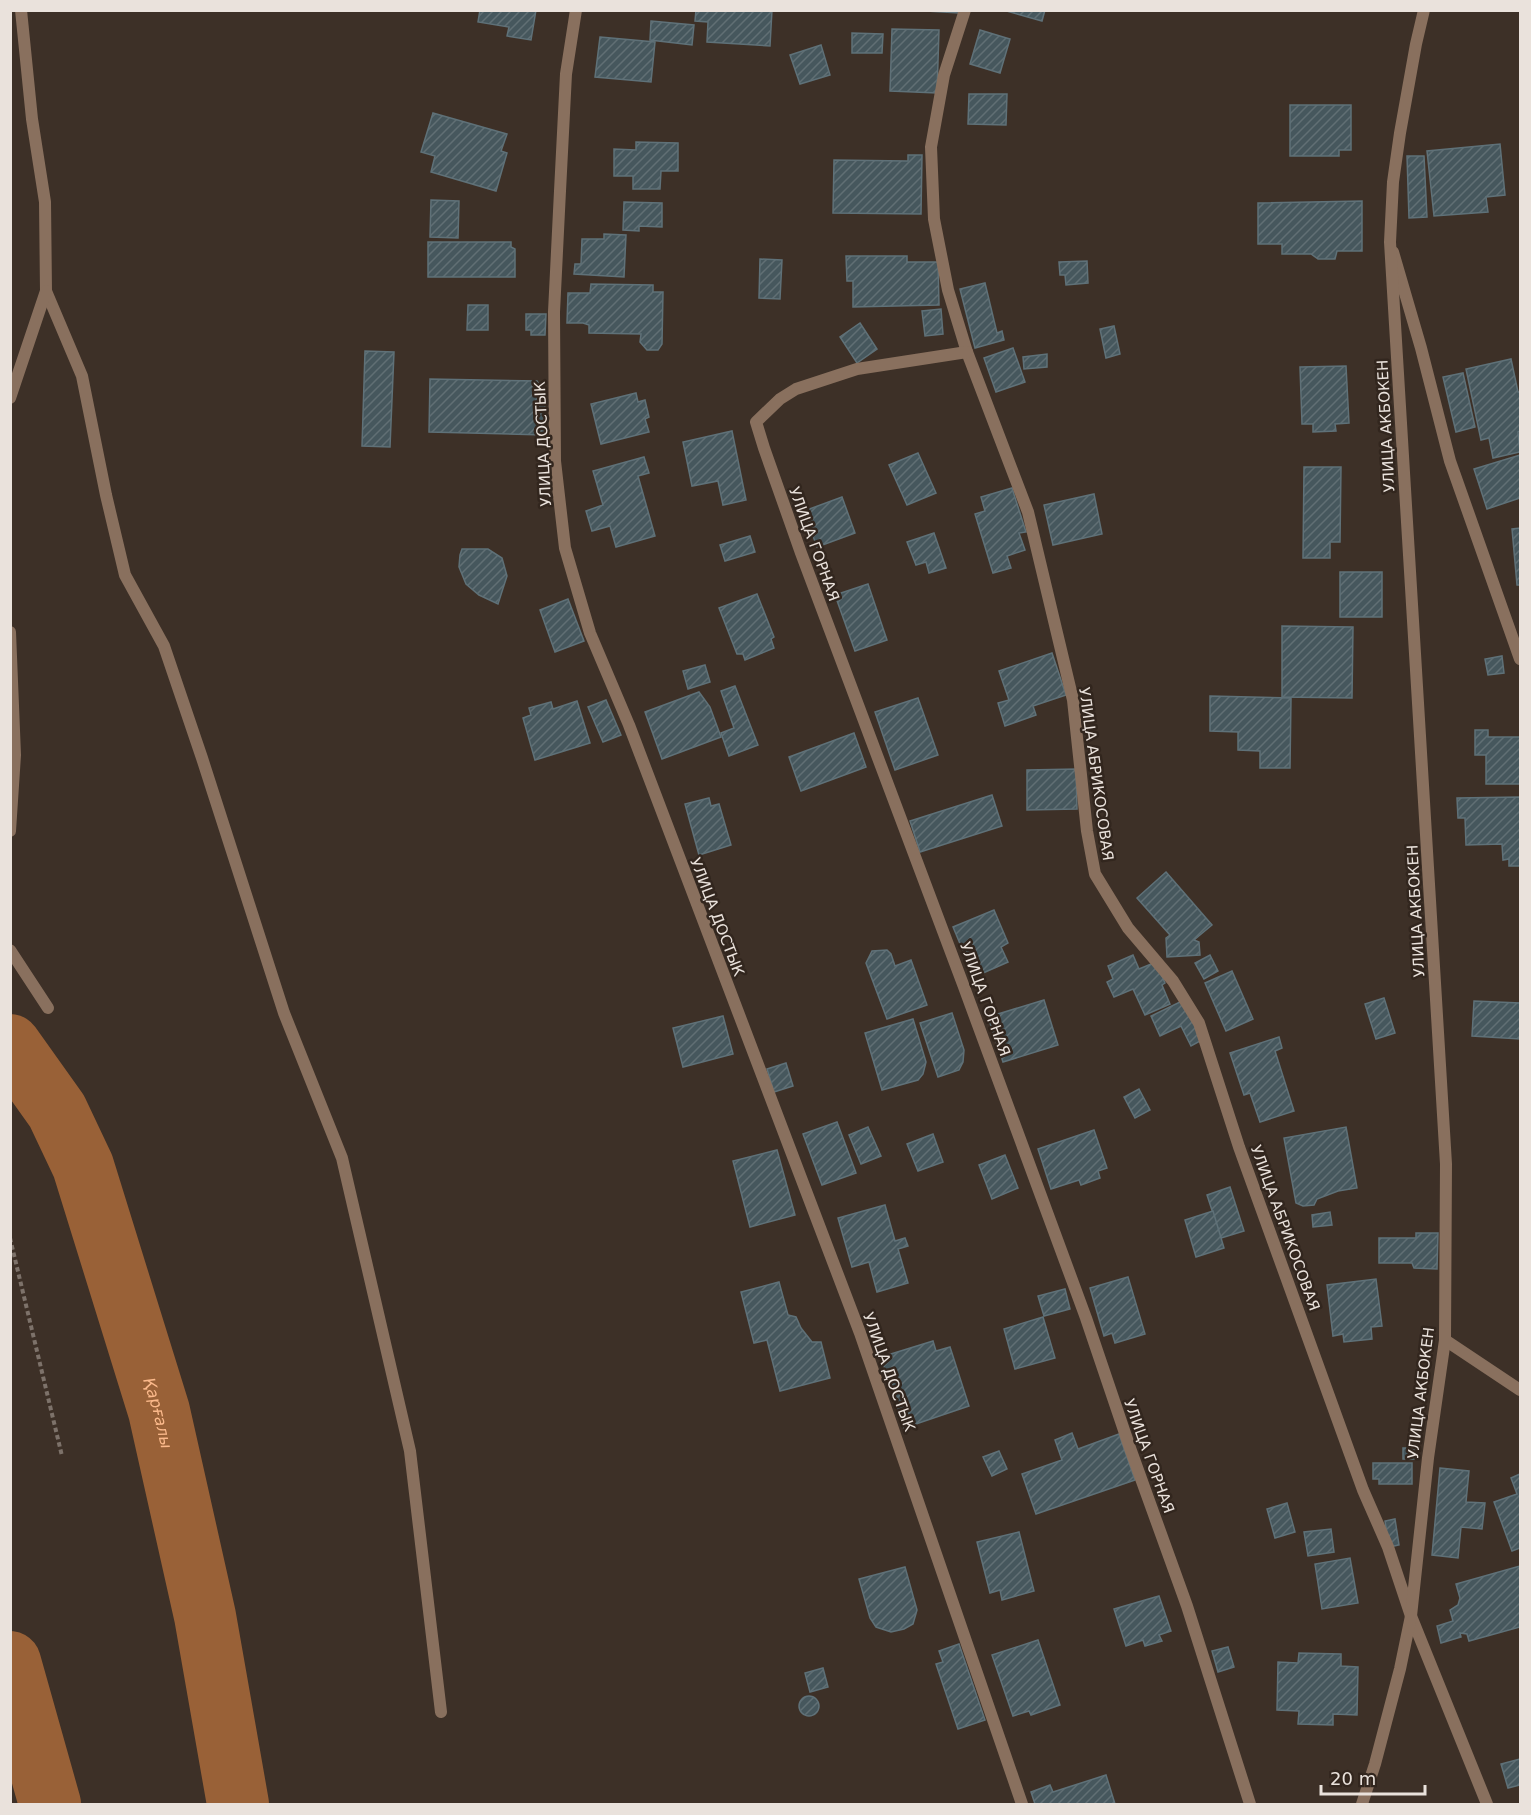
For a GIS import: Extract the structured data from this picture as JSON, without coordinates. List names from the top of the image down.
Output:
{
  "streets": {
    "street": [
      "УЛИЦА АКБОКЕН",
      "УЛИЦА ДОСТЫК",
      "УЛИЦА ГОРНАЯ",
      "УЛИЦА АБРИКОСОВАЯ"
    ]
  },
  "crossings": [
    ["УЛИЦА АКБОКЕН", "УЛИЦА АБРИКОСОВАЯ"],
    ["УЛИЦА ГОРНАЯ", "УЛИЦА АБРИКОСОВАЯ"]
  ],
  "water": ["Қарғалы"],
  "scale_bar": "20 m"
}
